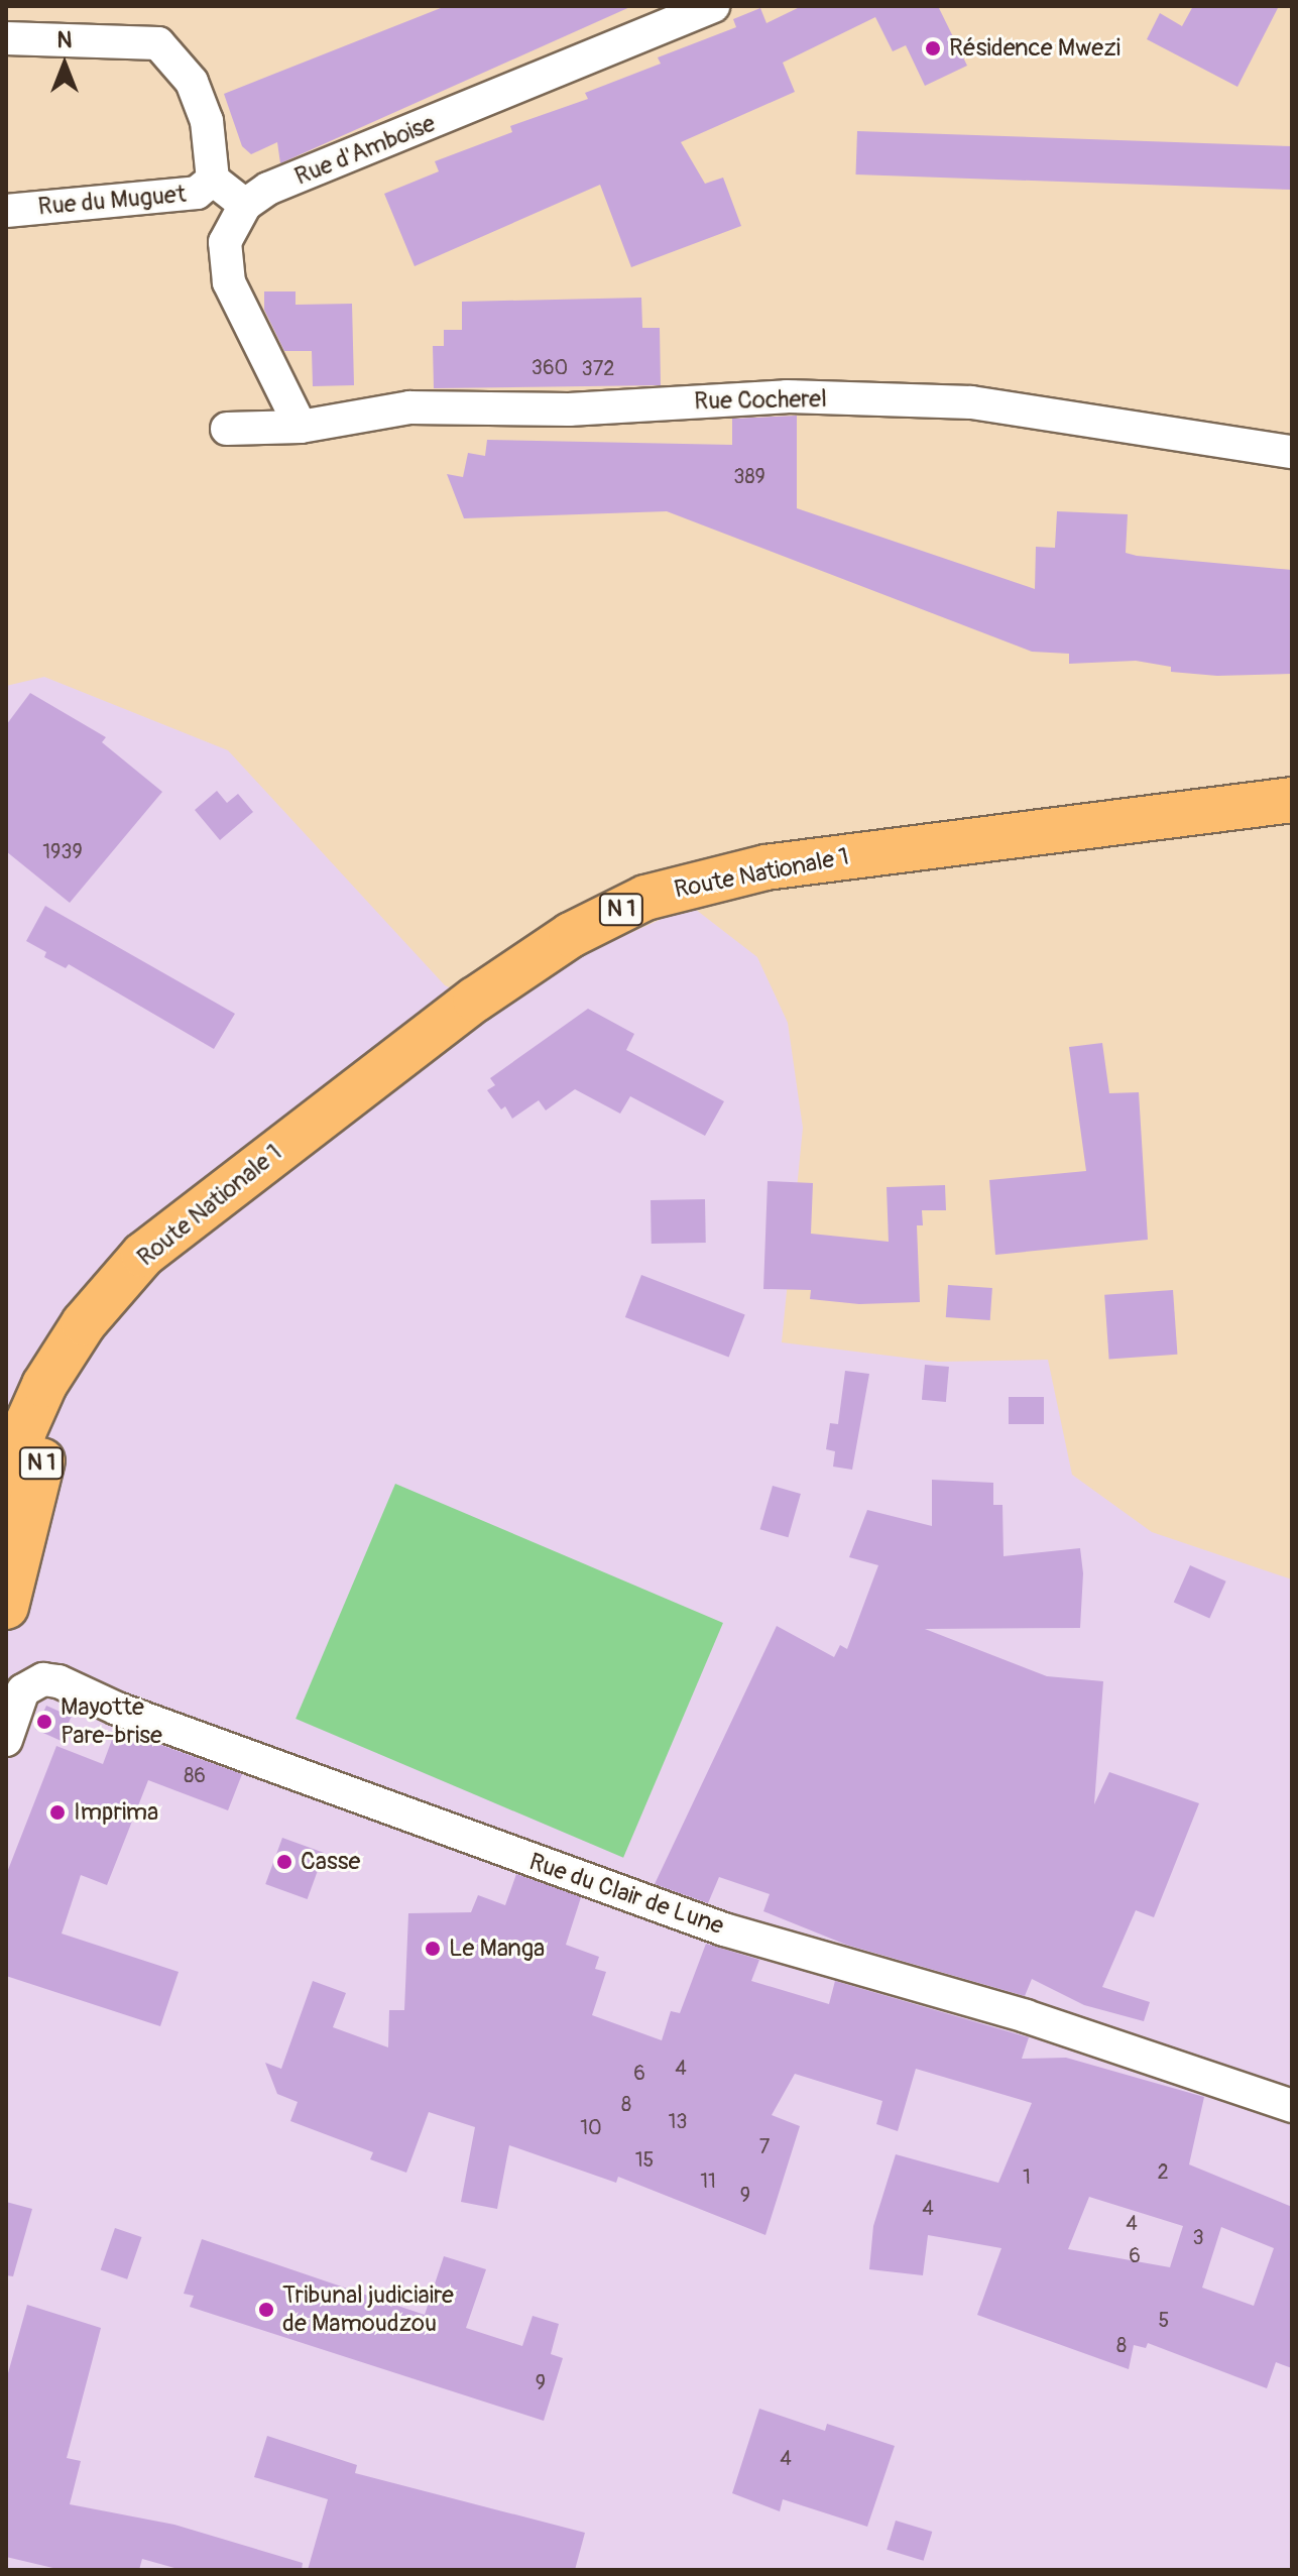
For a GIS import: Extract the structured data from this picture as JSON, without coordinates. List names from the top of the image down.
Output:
{
  "streets": {
    "main road": ["Route Nationale 1", "N 1"],
    "street": [
      "Rue d'Amboise",
      "Rue du Muguet",
      "Rue Cocherel",
      "Rue du Clair de Lune"
    ]
  },
  "crossings": [
    ["Rue d'Amboise", "Rue du Muguet"]
  ],
  "places": [
    "Résidence Mwezi",
    "Mayotte Pare-brise",
    "Imprima",
    "Casse",
    "Le Manga",
    "Tribunal judiciaire de Mamoudzou"
  ],
  "house_numbers": [
    "360",
    "372",
    "389",
    "1939",
    "86",
    "4",
    "6",
    "8",
    "13",
    "10",
    "7",
    "15",
    "2",
    "1",
    "11",
    "9",
    "4",
    "4",
    "3",
    "6",
    "5",
    "8",
    "9",
    "4"
  ],
  "north": "top"
}
